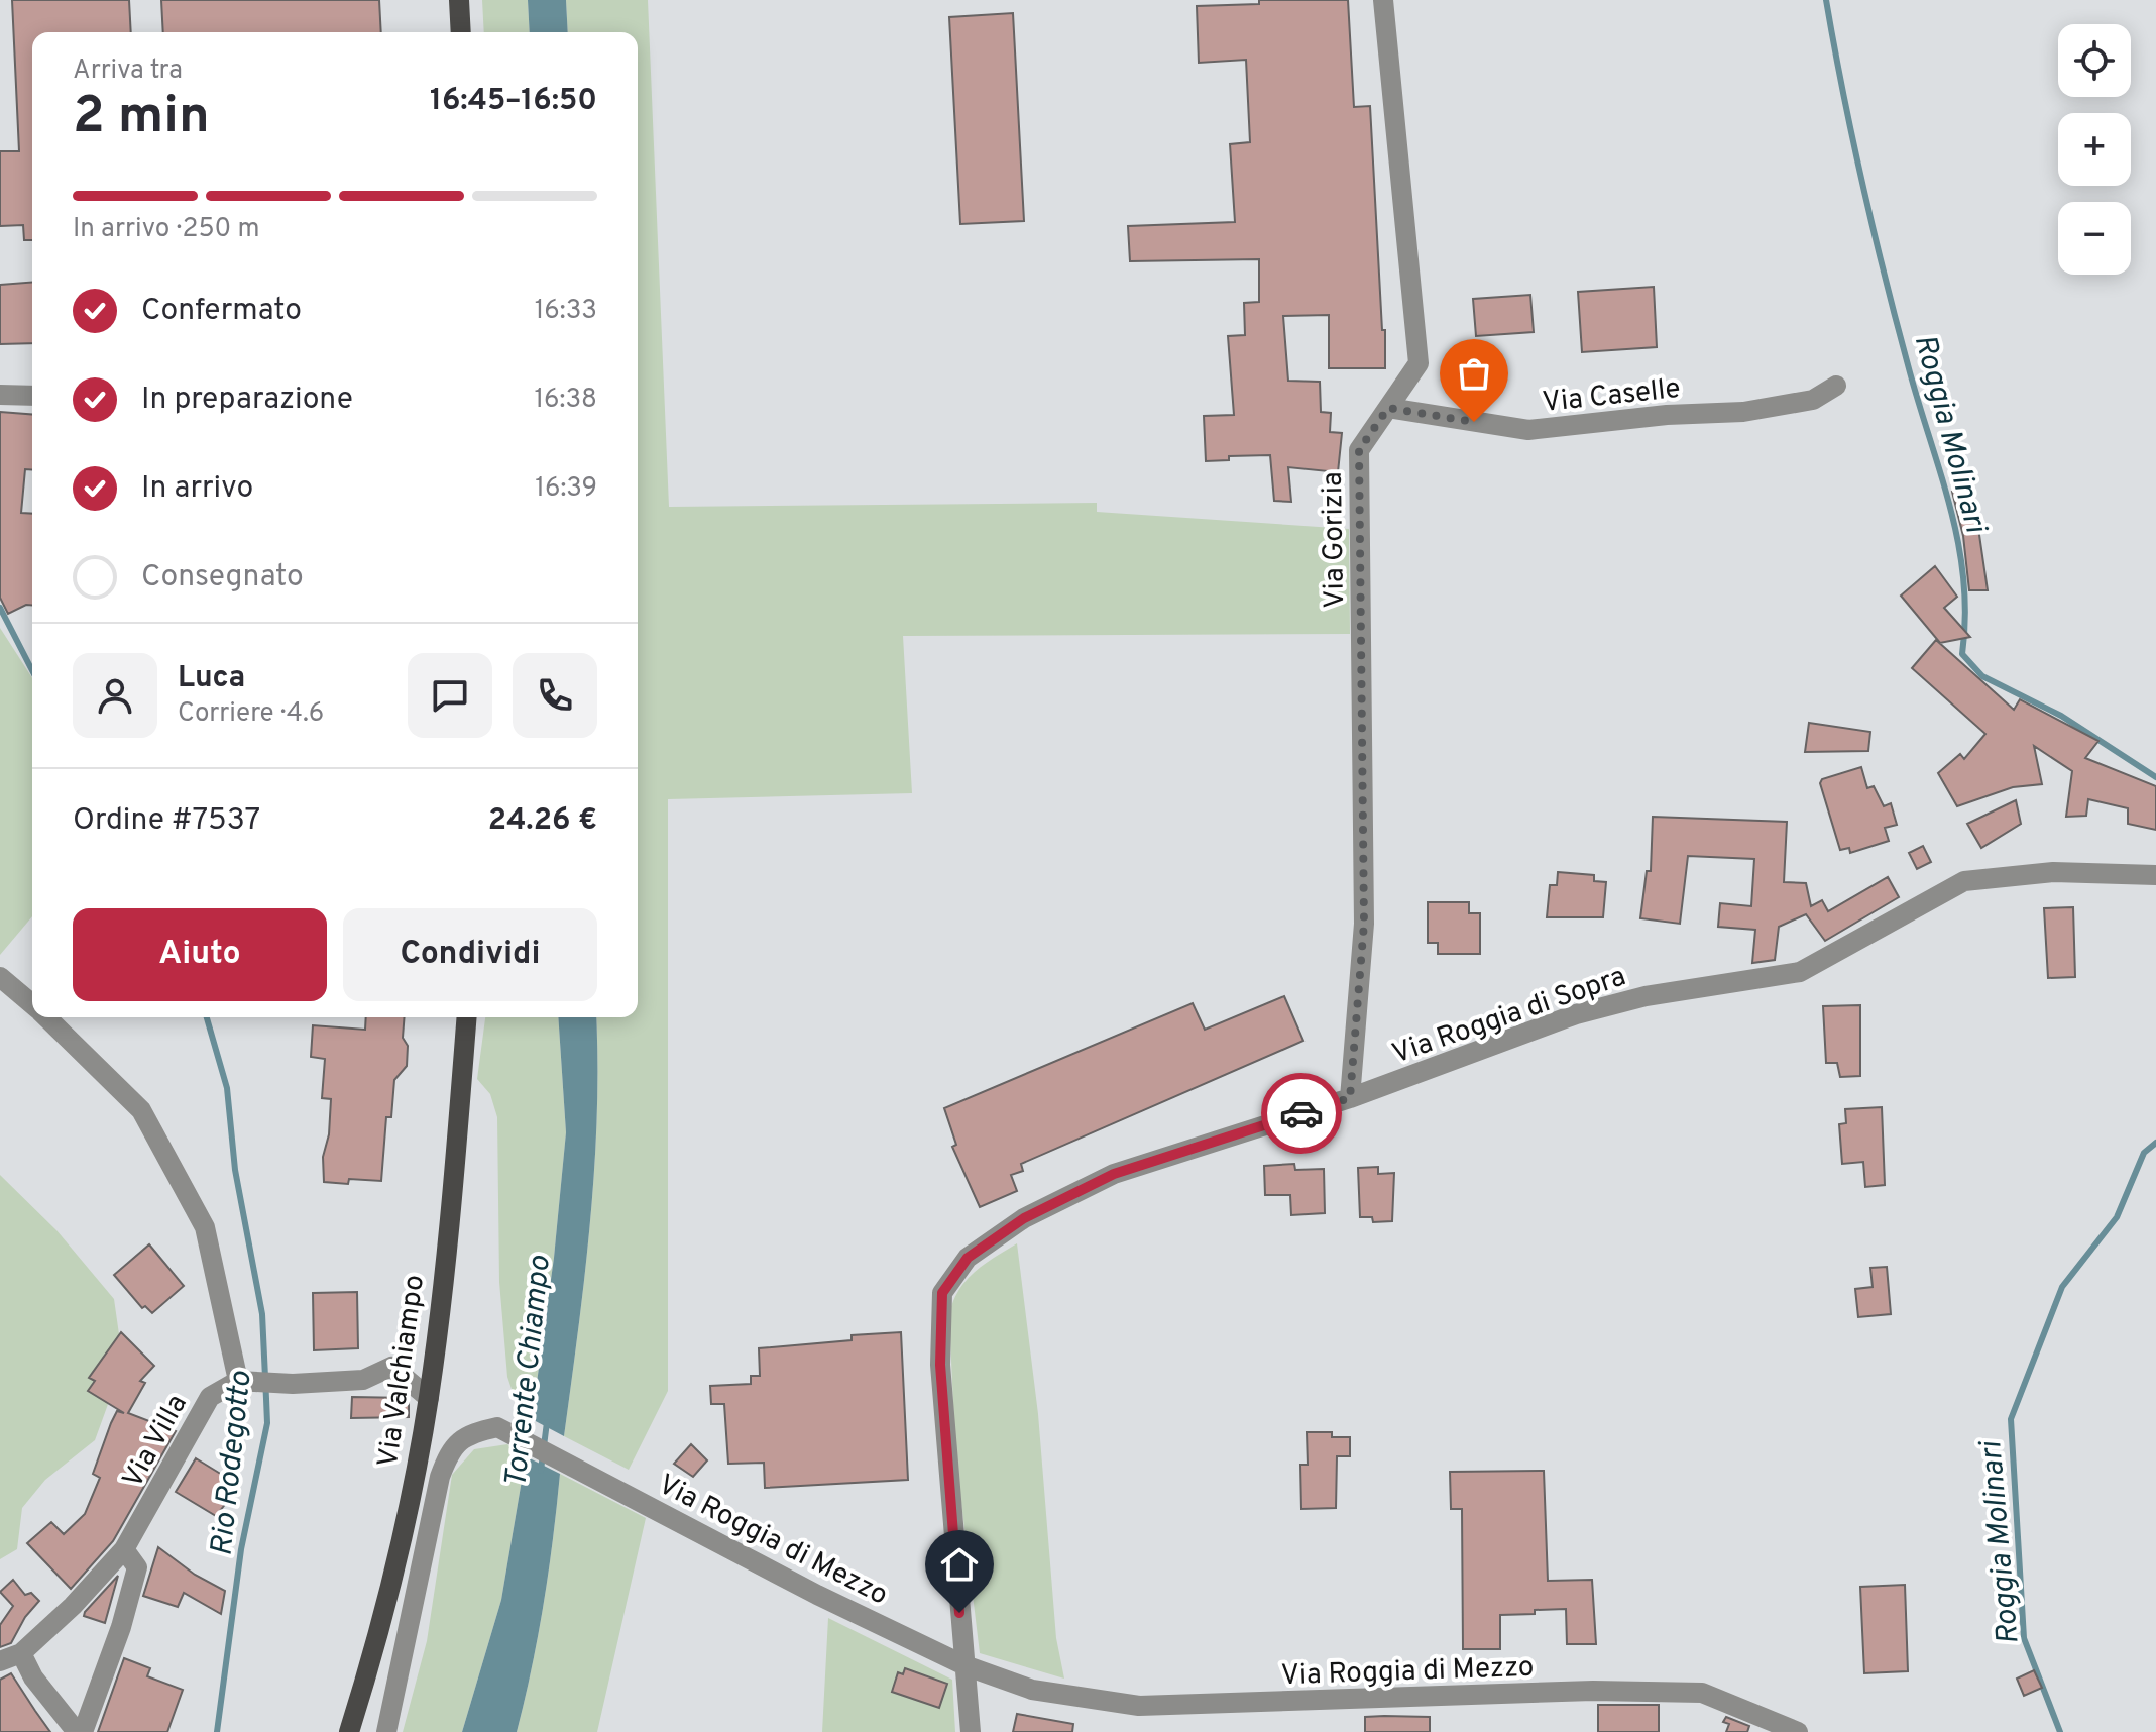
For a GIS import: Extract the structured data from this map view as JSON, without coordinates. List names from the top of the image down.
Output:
{
  "streets": {
    "main road": ["Via Valchiampo"],
    "street": [
      "Via Caselle",
      "Via Gorizia",
      "Via Roggia di Sopra",
      "Via Villa",
      "Via Roggia di Mezzo"
    ]
  },
  "crossings": [
    ["Via Caselle", "Via Gorizia"],
    ["Via Gorizia", "Via Roggia di Sopra"],
    ["Via Roggia di Sopra", "Via Roggia di Mezzo"]
  ],
  "water": ["Roggia Molinari", "Torrente Chiampo", "Rio Rodegotto"],
  "page": {
    "map_buttons": ["+", "−"],
    "heading": ["2 min", "Arriva tra", "16:45–16:50"],
    "panel": [
      "Luca",
      "Corriere · 4.6",
      "Ordine #7537",
      "24.26 €"
    ],
    "bar": "In arrivo · 250 m",
    "list": [
      ["Confermato", "16:33"],
      ["In preparazione", "16:38"],
      ["In arrivo", "16:39"],
      "Consegnato"
    ],
    "buttons": ["Aiuto", "Condividi"]
  }
}
